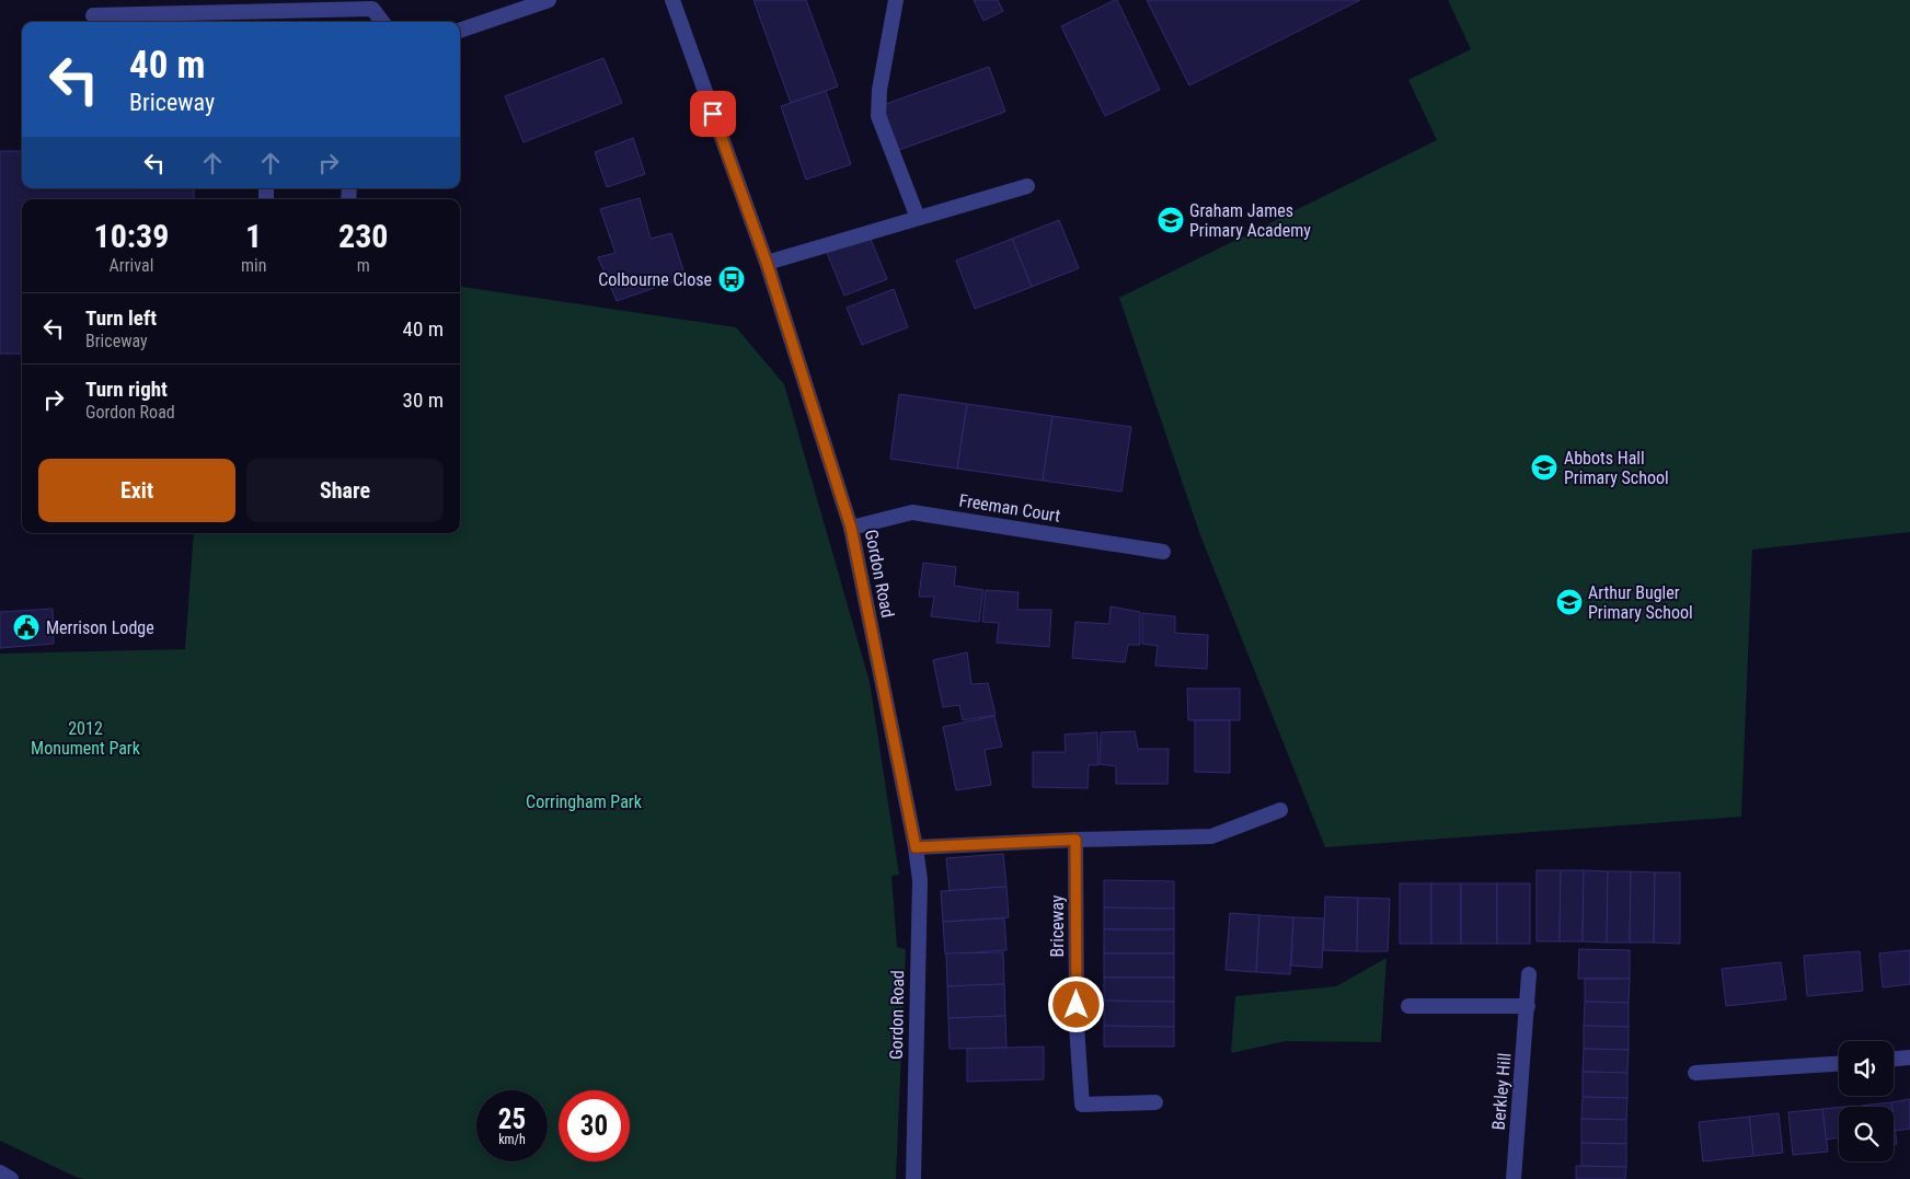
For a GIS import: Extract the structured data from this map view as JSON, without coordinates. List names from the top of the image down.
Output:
{
  "streets": {
    "street": [
      "Freeman Court",
      "Gordon Road",
      "Briceway",
      "Berkley Hill"
    ]
  },
  "crossings": [
    ["Freeman Court", "Gordon Road"]
  ],
  "parks": ["2012 Monument Park", "Corringham Park"],
  "places": {
    "school or university": ["Graham James Primary Academy", "Abbots Hall Primary School", "Arthur Bugler Primary School"],
    "bus stop": ["Colbourne Close"],
    "public building": ["Merrison Lodge"]
  },
  "page": {
    "turn": ["40 m", "Briceway"],
    "eta": [
      "10:39",
      "Arrival",
      "1",
      "min",
      "230",
      "m"
    ],
    "list": [
      {
        "name": "Turn left",
        "note": "Briceway",
        "value": "40 m"
      },
      {
        "name": "Turn right",
        "note": "Gordon Road",
        "value": "30 m"
      }
    ],
    "buttons": ["Exit", "Share"],
    "speed": "25 km/h",
    "limit": "30"
  }
}
